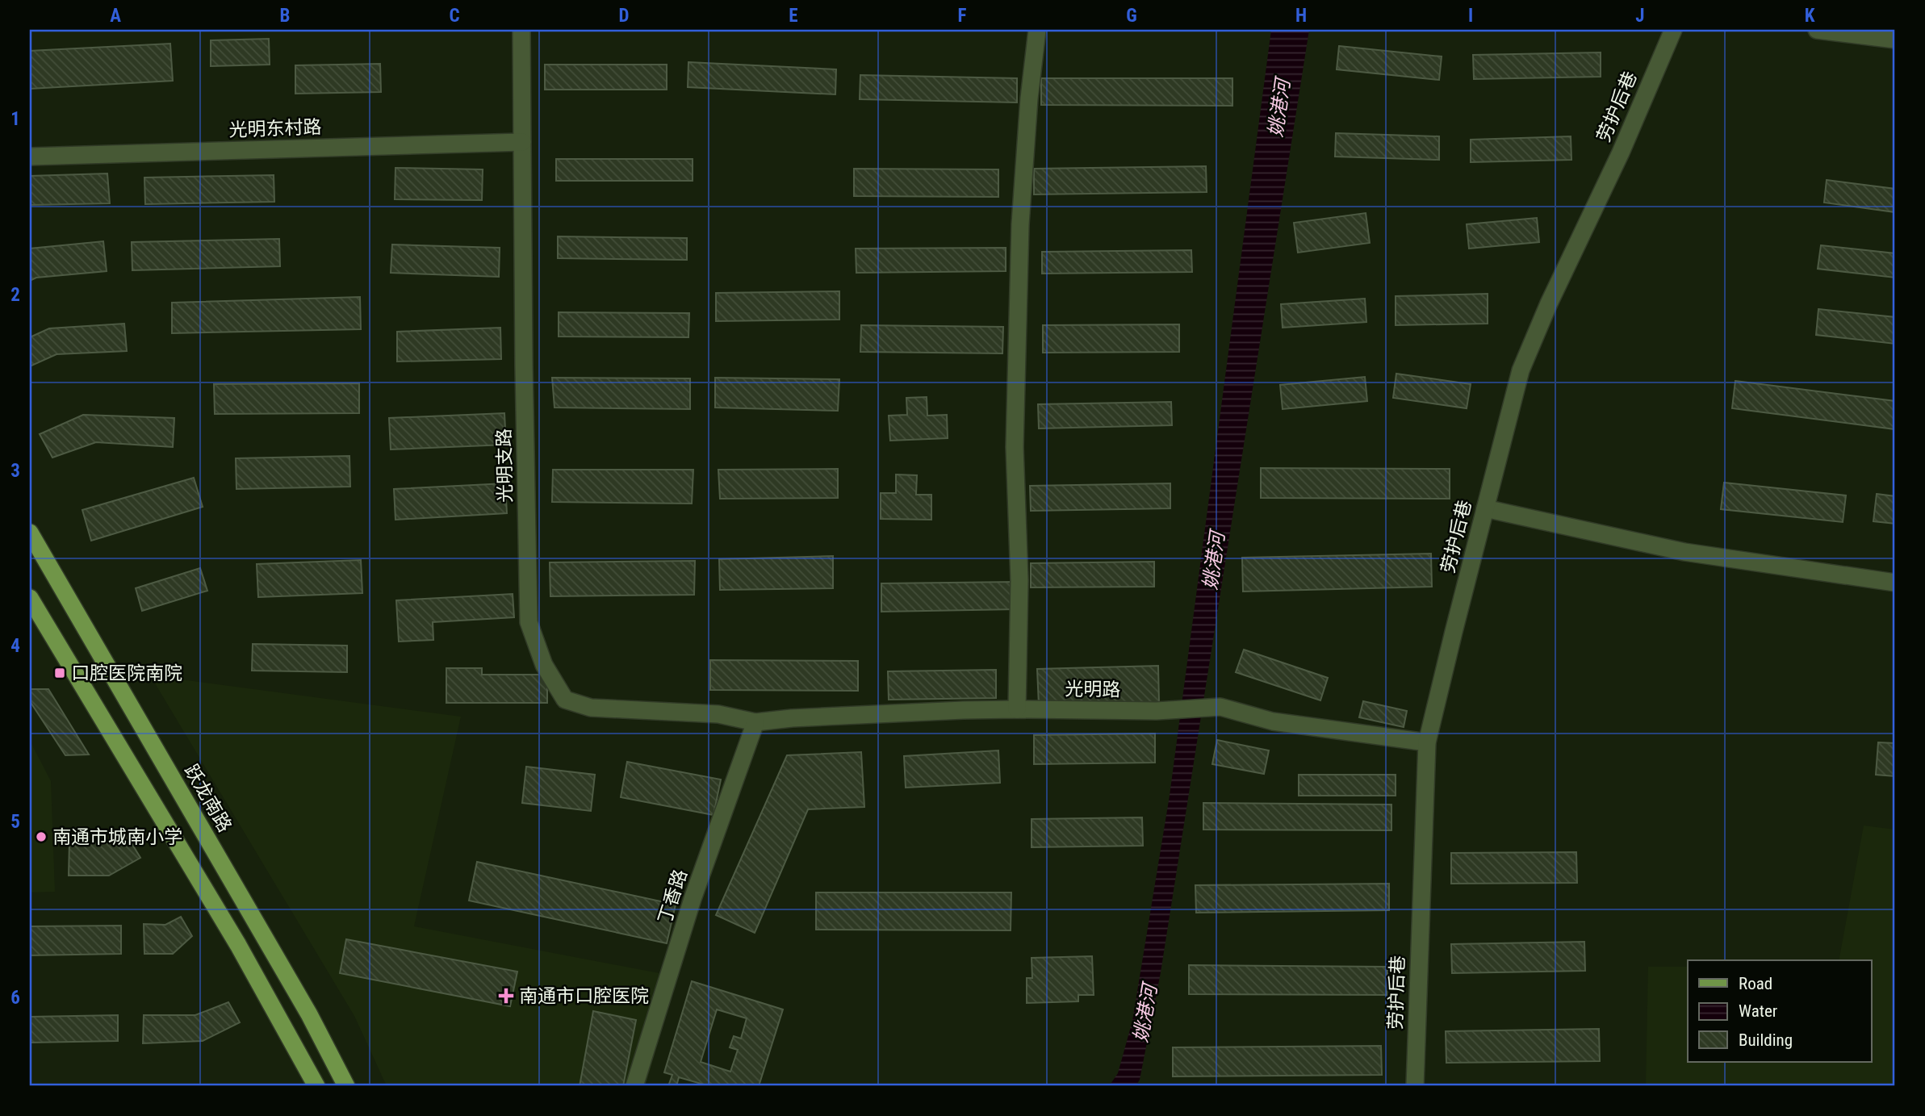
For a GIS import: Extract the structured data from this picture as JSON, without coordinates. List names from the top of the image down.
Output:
{
  "streets": {
    "main road": ["跃龙南路"],
    "street": [
      "劳护后巷",
      "光明东村路",
      "光明支路",
      "光明路",
      "丁香路"
    ]
  },
  "crossings": [
    ["劳护后巷", "光明路"],
    ["光明东村路", "光明支路"],
    ["光明支路", "光明路"],
    ["光明支路", "丁香路"],
    ["光明路", "丁香路"]
  ],
  "water": ["姚港河"],
  "places": {
    "transit": ["口腔医院南院"],
    "other": ["南通市城南小学"],
    "health": ["南通市口腔医院"]
  },
  "legend": ["Road", "Water", "Building"],
  "grid": {
    "columns": [
      "A",
      "B",
      "C",
      "D",
      "E",
      "F",
      "G",
      "H",
      "I",
      "J",
      "K"
    ],
    "rows": [
      "1",
      "2",
      "3",
      "4",
      "5",
      "6"
    ]
  }
}
